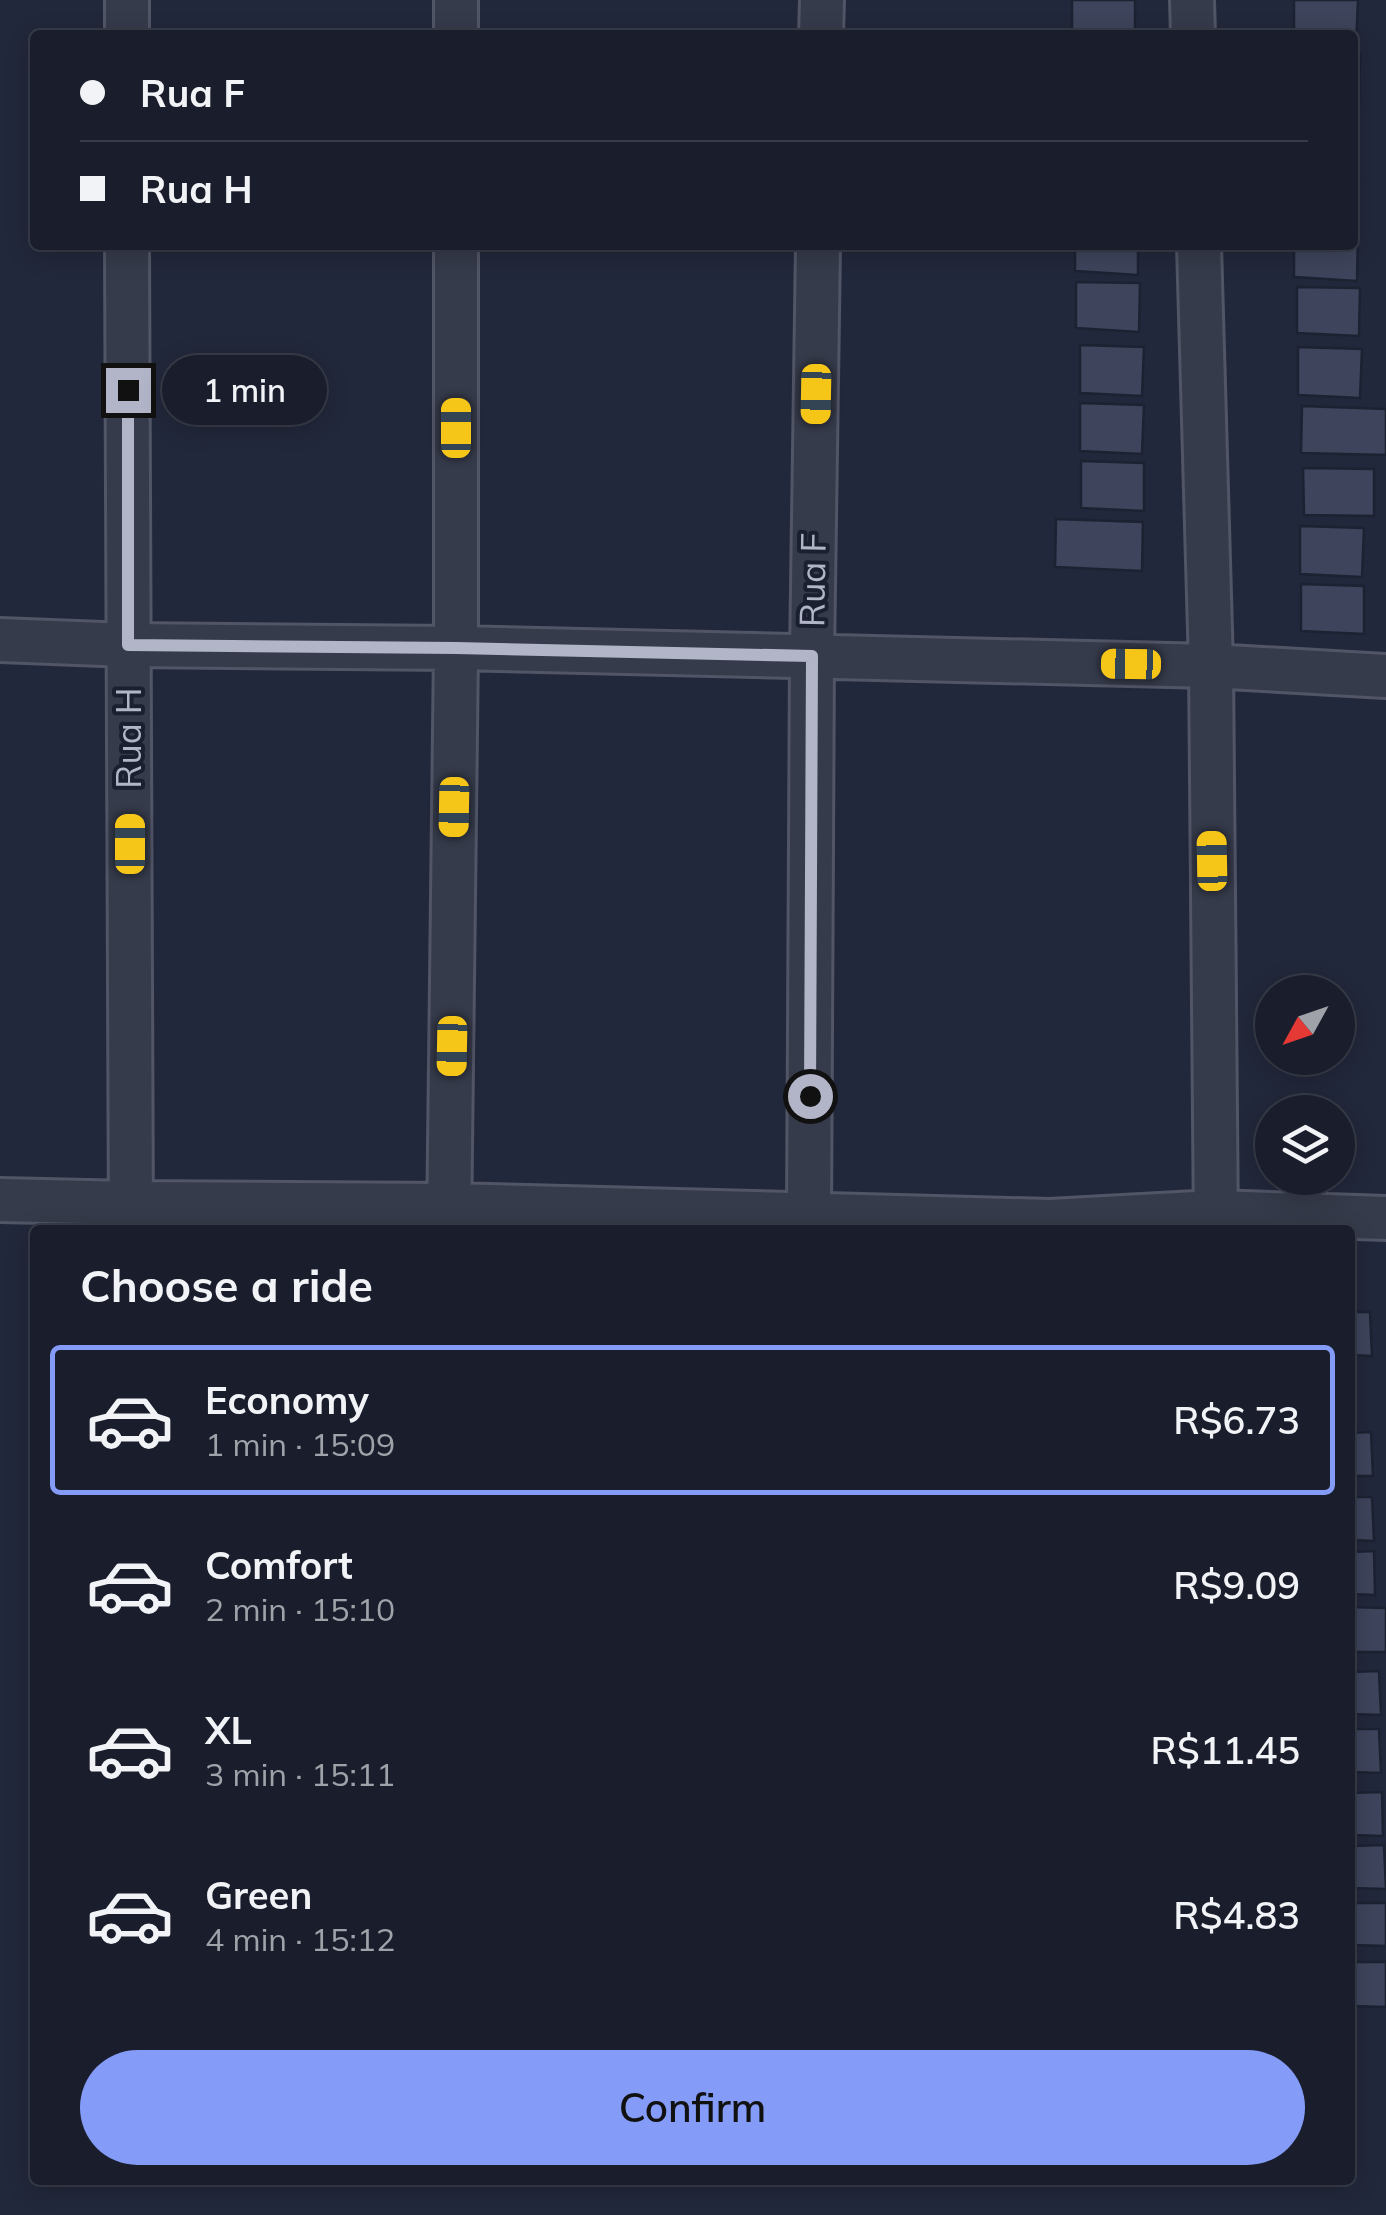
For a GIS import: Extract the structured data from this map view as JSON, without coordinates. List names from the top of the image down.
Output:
{
  "streets": {
    "street": ["Rua F", "Rua H"]
  },
  "north": "bottom left",
  "page": {
    "banner": ["Rua F", "Rua H"],
    "bubble": "1 min",
    "heading": "Choose a ride",
    "list": [
      {
        "name": "Economy",
        "note": "1 min · 15:09",
        "value": "R$6.73"
      },
      {
        "name": "Comfort",
        "note": "2 min · 15:10",
        "value": "R$9.09"
      },
      {
        "name": "XL",
        "note": "3 min · 15:11",
        "value": "R$11.45"
      },
      {
        "name": "Green",
        "note": "4 min · 15:12",
        "value": "R$4.83"
      }
    ],
    "buttons": "Confirm"
  }
}
